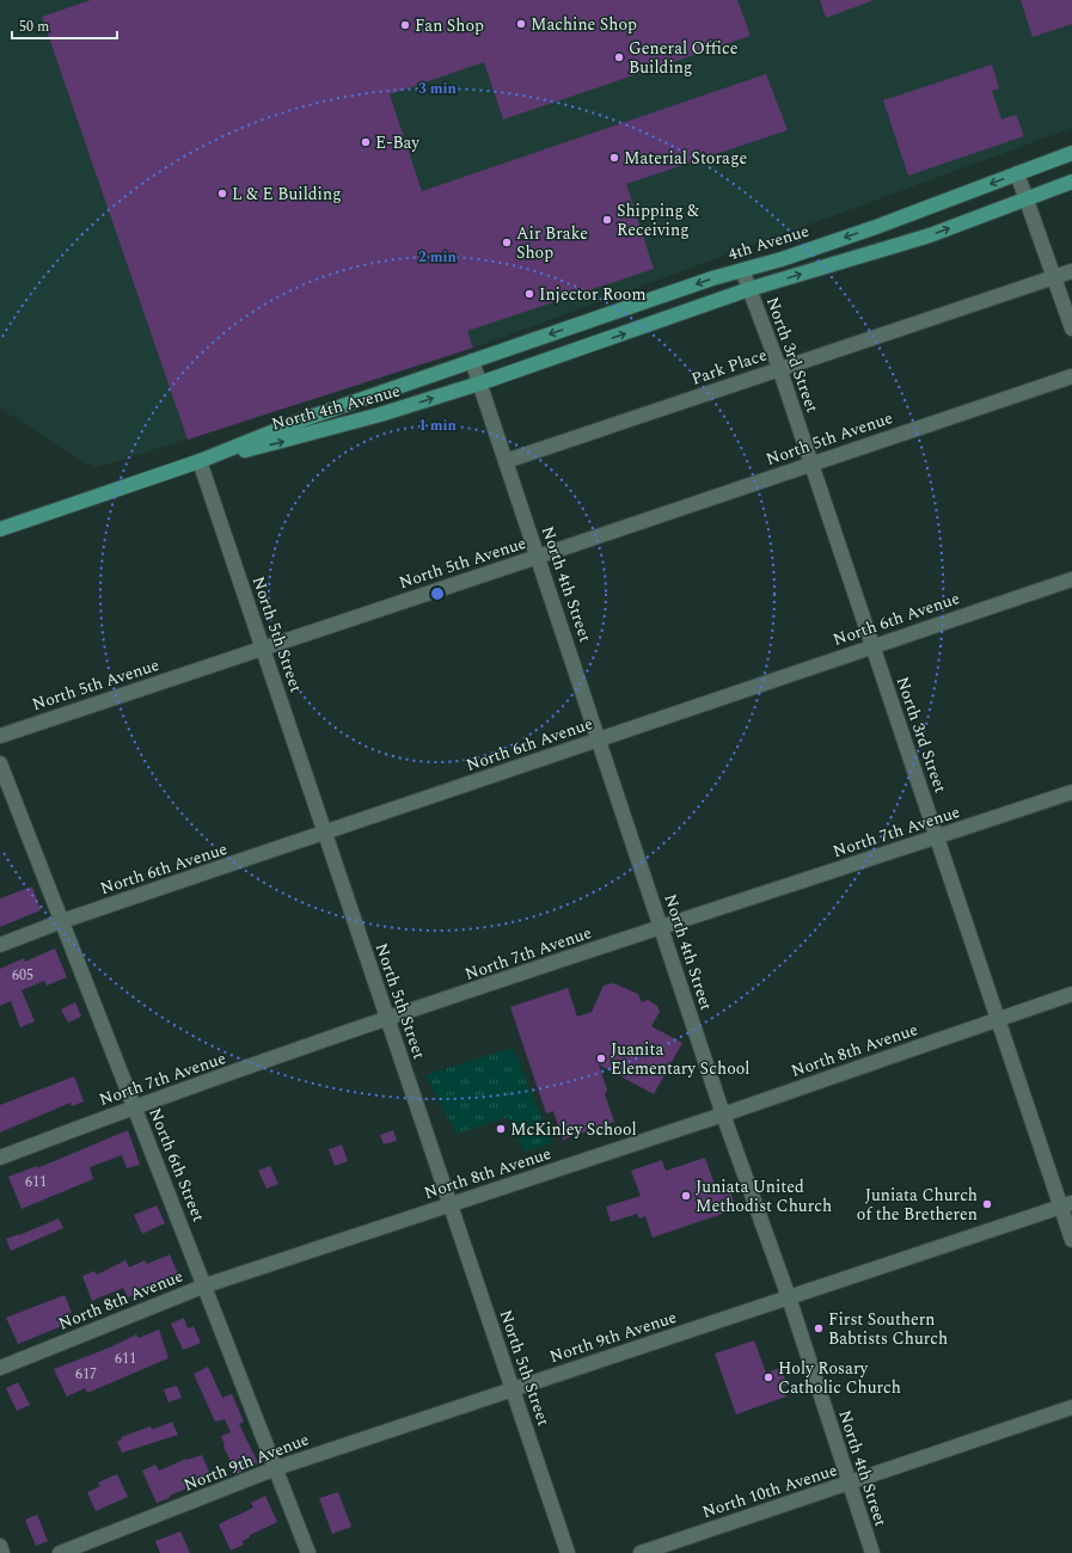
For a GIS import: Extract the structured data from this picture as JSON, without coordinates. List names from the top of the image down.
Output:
{
  "streets": {
    "main road": ["4th Avenue", "North 4th Avenue"],
    "street": [
      "North 3rd Street",
      "Park Place",
      "North 5th Avenue",
      "North 4th Street",
      "North 6th Avenue",
      "North 5th Street",
      "North 7th Avenue",
      "North 8th Avenue",
      "North 6th Street",
      "North 9th Avenue",
      "North 10th Avenue"
    ]
  },
  "crossings": [
    ["4th Avenue", "North 3rd Street"],
    ["4th Avenue", "North 4th Avenue"],
    ["4th Avenue", "North 4th Street"],
    ["North 3rd Street", "Park Place"],
    ["North 3rd Street", "North 5th Avenue"],
    ["North 3rd Street", "North 6th Avenue"],
    ["North 3rd Street", "North 7th Avenue"],
    ["North 3rd Street", "North 8th Avenue"],
    ["North 3rd Street", "North 9th Avenue"],
    ["Park Place", "North 4th Street"],
    ["North 4th Avenue", "North 4th Street"],
    ["North 4th Avenue", "North 5th Street"],
    ["North 5th Avenue", "North 4th Street"],
    ["North 5th Avenue", "North 5th Street"],
    ["North 4th Street", "North 6th Avenue"],
    ["North 4th Street", "North 7th Avenue"],
    ["North 4th Street", "North 8th Avenue"],
    ["North 4th Street", "North 9th Avenue"],
    ["North 4th Street", "North 10th Avenue"],
    ["North 6th Avenue", "North 5th Street"],
    ["North 6th Avenue", "North 6th Street"],
    ["North 5th Street", "North 7th Avenue"],
    ["North 5th Street", "North 8th Avenue"],
    ["North 5th Street", "North 9th Avenue"],
    ["North 7th Avenue", "North 6th Street"],
    ["North 8th Avenue", "North 6th Street"],
    ["North 6th Street", "North 9th Avenue"]
  ],
  "places": [
    "Machine Shop",
    "Fan Shop",
    "General Office Building",
    "E-Bay",
    "Material Storage",
    "L & E Building",
    "Shipping & Receiving",
    "Air Brake Shop",
    "Injector Room",
    "Juanita Elementary School",
    "McKinley School",
    "Juniata United Methodist Church",
    "Juniata Church of the Bretheren",
    "First Southern Babtists Church",
    "Holy Rosary Catholic Church"
  ],
  "house_numbers": [
    "605",
    "611",
    "611",
    "617"
  ],
  "scale_bar": "50 m",
  "rings": ["3 min", "2 min", "1 min"]
}
